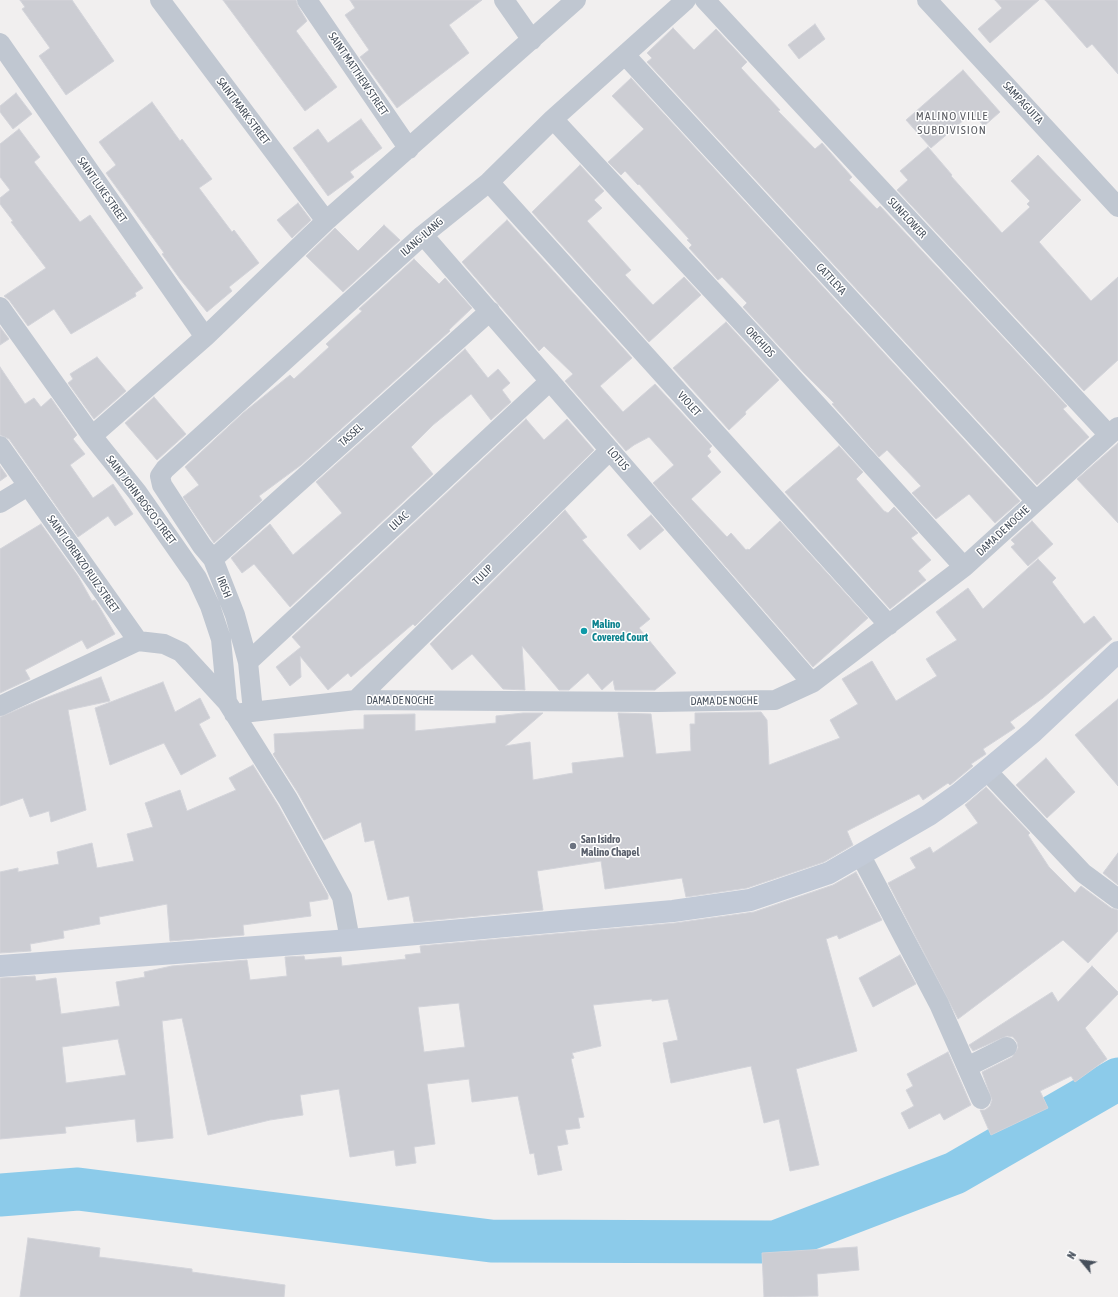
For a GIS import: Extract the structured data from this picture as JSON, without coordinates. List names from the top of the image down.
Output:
{
  "streets": {
    "street": [
      "SAINT MATTHEW STREET",
      "SAMPAGUITA",
      "SAINT MARK STREET",
      "SAINT LUKE STREET",
      "SUNFLOWER",
      "ILANG-ILANG",
      "CATTLEYA",
      "ORCHIDS",
      "VIOLET",
      "TASSEL",
      "LOTUS",
      "SAINT JOHN BOSCO STREET",
      "LILAC",
      "DAMA DE NOCHE",
      "SAINT LORENZO RUIZ STREET",
      "TULIP",
      "IRISH"
    ]
  },
  "crossings": [
    ["SUNFLOWER", "DAMA DE NOCHE"],
    ["ILANG-ILANG", "CATTLEYA"],
    ["ILANG-ILANG", "ORCHIDS"],
    ["ILANG-ILANG", "VIOLET"],
    ["ILANG-ILANG", "LOTUS"],
    ["ILANG-ILANG", "IRISH"],
    ["CATTLEYA", "DAMA DE NOCHE"],
    ["ORCHIDS", "DAMA DE NOCHE"],
    ["VIOLET", "DAMA DE NOCHE"],
    ["TASSEL", "LOTUS"],
    ["TASSEL", "IRISH"],
    ["LOTUS", "LILAC"],
    ["LOTUS", "DAMA DE NOCHE"],
    ["LOTUS", "TULIP"],
    ["SAINT JOHN BOSCO STREET", "DAMA DE NOCHE"],
    ["SAINT JOHN BOSCO STREET", "IRISH"],
    ["LILAC", "IRISH"],
    ["DAMA DE NOCHE", "TULIP"],
    ["DAMA DE NOCHE", "IRISH"]
  ],
  "districts": ["MALINO VILLE SUBDIVISION"],
  "places": ["Malino Covered Court", "San Isidro Malino Chapel"],
  "north": "top left"
}
